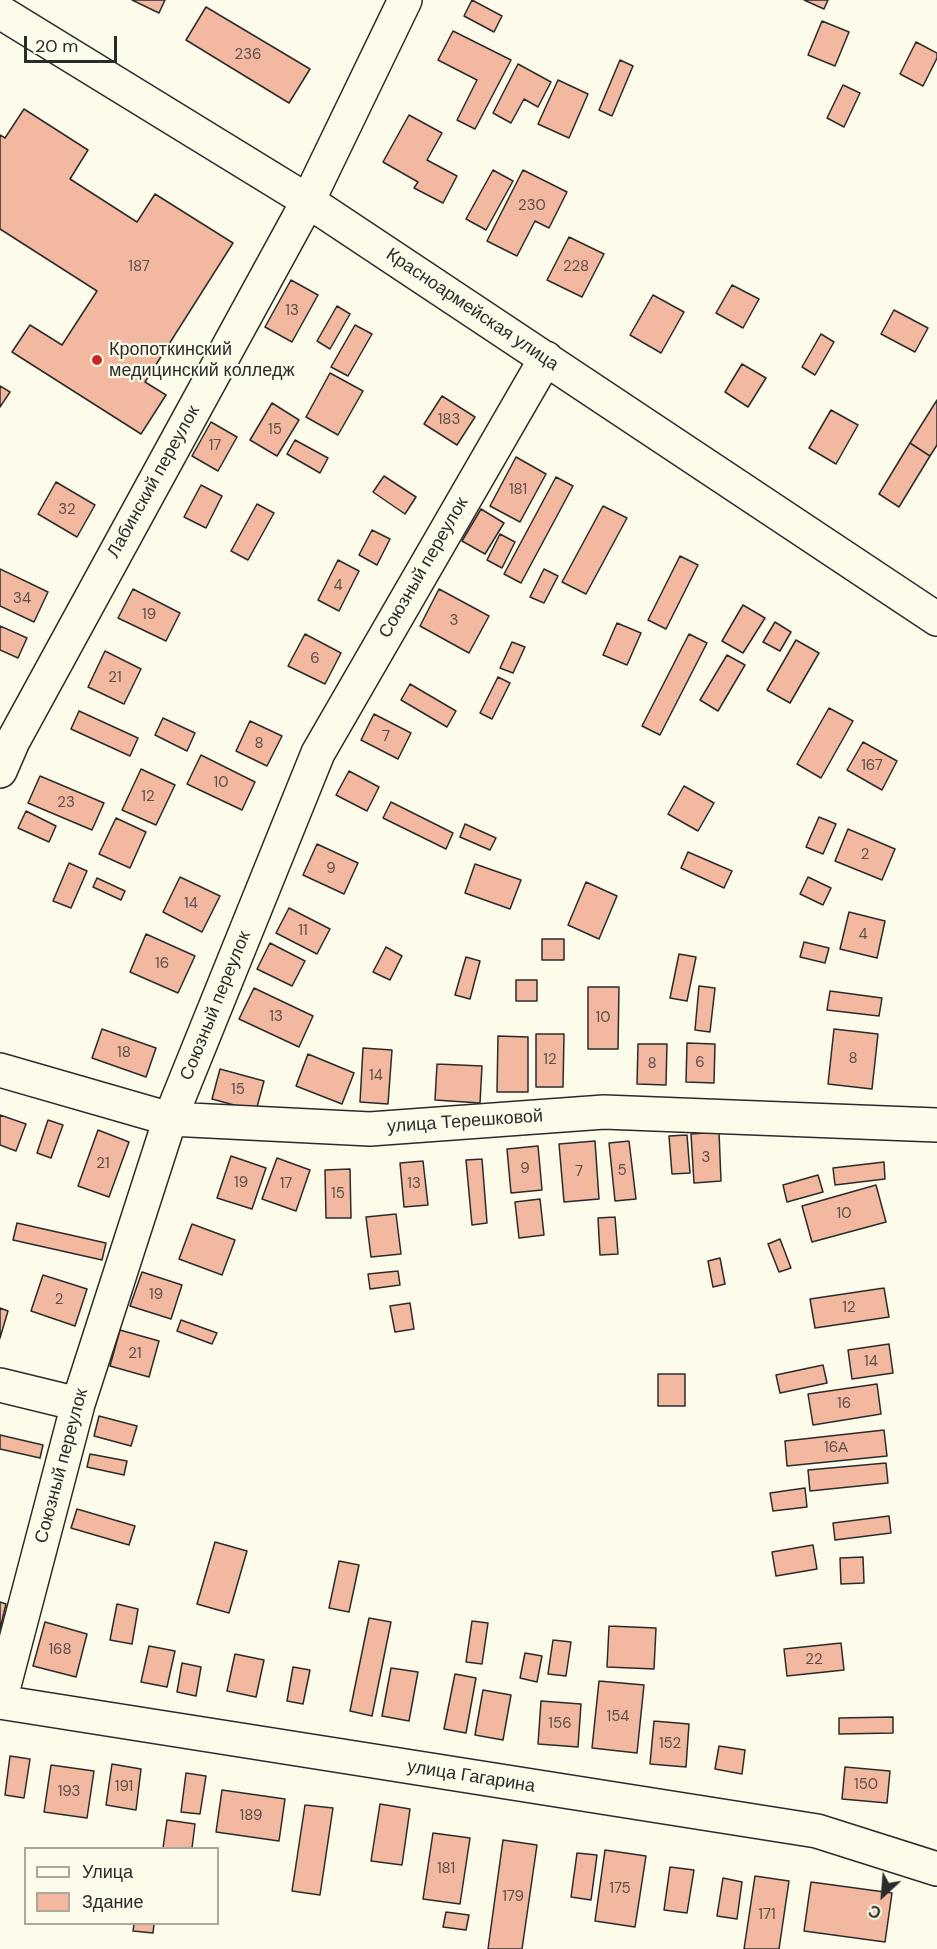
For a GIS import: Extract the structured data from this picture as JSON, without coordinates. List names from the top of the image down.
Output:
{
  "streets": {
    "street": [
      "Красноармейская улица",
      "Лабинский переулок",
      "Союзный переулок",
      "улица Терешковой",
      "улица Гагарина"
    ]
  },
  "crossings": [
    ["Красноармейская улица", "Лабинский переулок"],
    ["Красноармейская улица", "Союзный переулок"],
    ["Союзный переулок", "улица Терешковой"],
    ["Союзный переулок", "улица Гагарина"]
  ],
  "places": ["Кропоткинский медицинский колледж"],
  "house_numbers": [
    "236",
    "230",
    "187",
    "228",
    "13",
    "183",
    "15",
    "17",
    "181",
    "32",
    "4",
    "34",
    "19",
    "3",
    "6",
    "21",
    "7",
    "8",
    "167",
    "10",
    "12",
    "23",
    "2",
    "9",
    "14",
    "11",
    "4",
    "16",
    "13",
    "10",
    "18",
    "8",
    "12",
    "6",
    "8",
    "14",
    "15",
    "3",
    "21",
    "9",
    "5",
    "7",
    "19",
    "17",
    "13",
    "15",
    "10",
    "19",
    "2",
    "12",
    "21",
    "14",
    "16",
    "16А",
    "168",
    "22",
    "154",
    "156",
    "152",
    "150",
    "191",
    "193",
    "189",
    "181",
    "175",
    "179",
    "171"
  ],
  "legend": ["Улица", "Здание"],
  "scale_bar": "20 m",
  "north": "bottom left"
}
